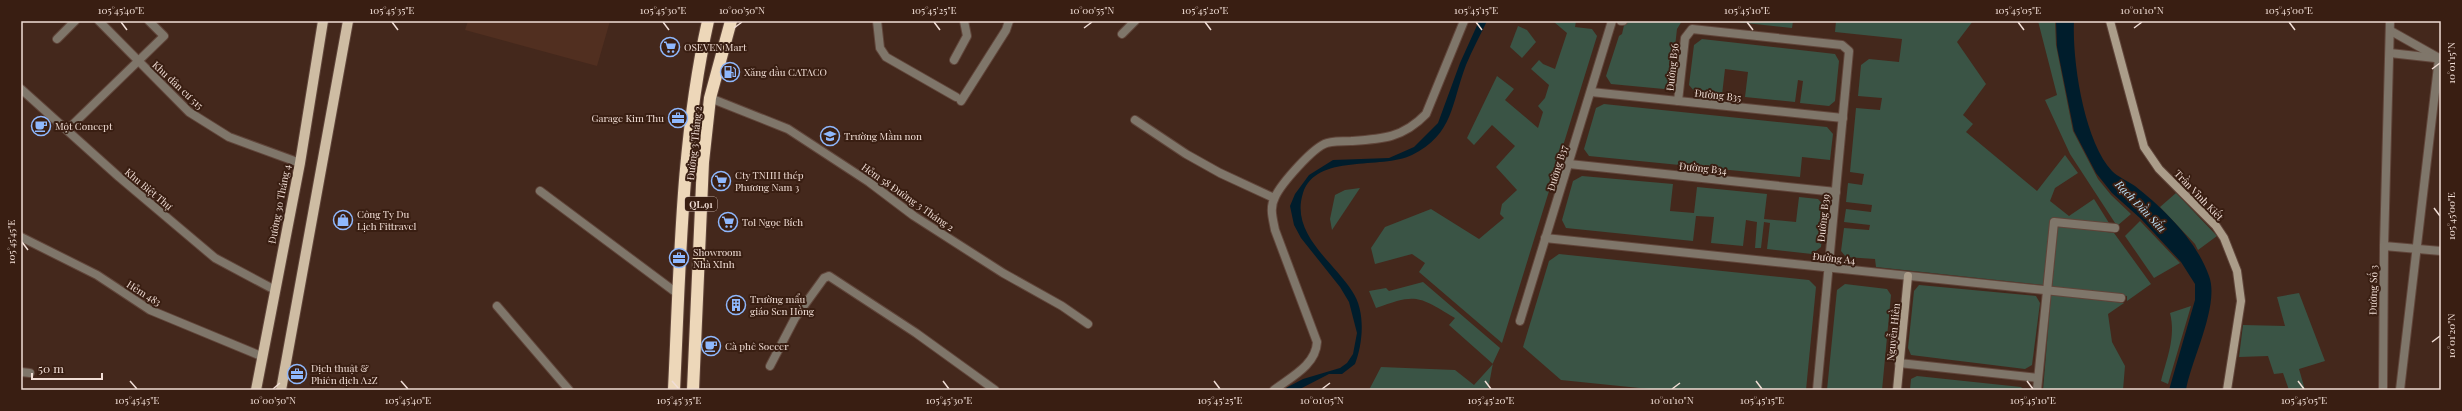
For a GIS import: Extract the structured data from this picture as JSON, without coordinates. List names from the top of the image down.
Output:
{
  "streets": {
    "highway": ["Đường 3 Tháng 2", "QL.91"],
    "main road": ["Đường 30 Tháng 4"],
    "street": [
      "Đường B36",
      "Khu dân cư 515",
      "Đường B35",
      "Đường B37",
      "Đường B34",
      "Khu Biệt Thự",
      "Trần Vĩnh Kiết",
      "Hẻm 58 Đường 3 Tháng 2",
      "Đường B39",
      "Đường A4",
      "Đường Số 3",
      "Hẻm 483",
      "Nguyễn Hiền"
    ]
  },
  "crossings": [
    ["Đường B36", "Đường B35"],
    ["Đường B36", "Đường B39"],
    ["Khu dân cư 515", "Đường 30 Tháng 4"],
    ["Đường B35", "Đường B37"],
    ["Đường B35", "Đường B39"],
    ["Đường 3 Tháng 2", "Hẻm 58 Đường 3 Tháng 2"],
    ["Đường B37", "Đường B34"],
    ["Đường B37", "Đường A4"],
    ["Đường B34", "Đường B39"],
    ["Khu Biệt Thự", "Đường 30 Tháng 4"],
    ["Đường 30 Tháng 4", "Hẻm 483"],
    ["Đường B39", "Đường A4"],
    ["Đường A4", "Nguyễn Hiền"]
  ],
  "water": ["Rạch Đầu Sấu"],
  "places": {
    "supermarket": ["OSEVEN Mart", "Cty TNHH thép Phương Nam 3", "Tol Ngọc Bích"],
    "fuel station": ["Xăng dầu CATACO"],
    "office": ["Garage Kim Thu", "Showroom Nhà XInh", "Dịch thuật & Phiên dịch A2Z"],
    "cafe": ["Một Concept", "Cà phê Soccer"],
    "school or university": ["Trường Mầm non"],
    "shop": ["Công Ty Du Lịch Fittravel"],
    "building": ["Trường mẩu giáo Sen Hồng"]
  },
  "scale_bar": "50 m",
  "coordinates": [
    "105°45'40\"E",
    "105°45'35\"E",
    "105°45'30\"E",
    "10°00'50\"N",
    "105°45'25\"E",
    "10°00'55\"N",
    "105°45'20\"E",
    "105°45'15\"E",
    "105°45'10\"E",
    "105°45'05\"E",
    "10°01'10\"N",
    "105°45'00\"E",
    "10°01'15\"N",
    "105°45'45\"E",
    "10°01'20\"N",
    "10°01'05\"N"
  ]
}
